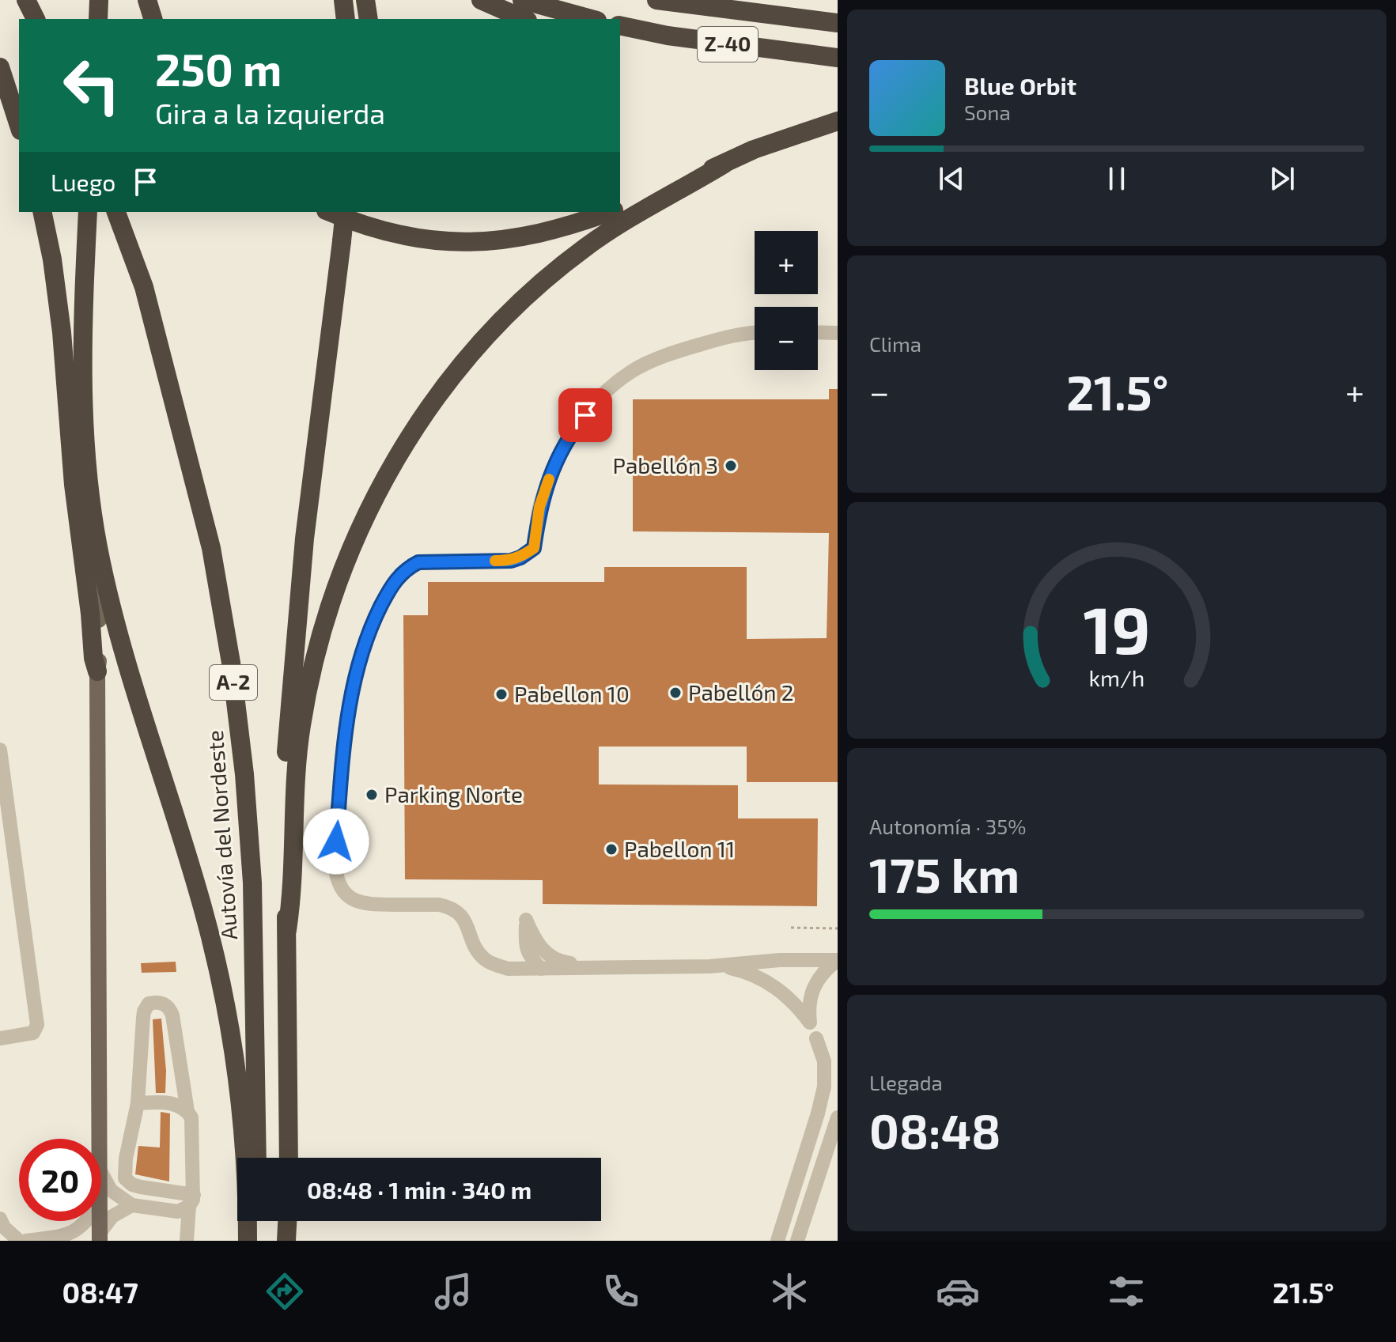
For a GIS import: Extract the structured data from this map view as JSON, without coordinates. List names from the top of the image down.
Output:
{
  "streets": {
    "highway": ["Z-40", "A-2", "Autovía del Nordeste"]
  },
  "places": [
    "Pabellón 3",
    "Pabellón 2",
    "Pabellon 10",
    "Parking Norte",
    "Pabellon 11"
  ],
  "page": {
    "turn": ["250 m", "Gira a la izquierda"],
    "song": ["Blue Orbit", "Sona"],
    "then": "Luego",
    "map_buttons": ["+", "−"],
    "tile": [
      "Clima",
      ["Autonomía · 35%", "175 km"],
      ["Llegada", "08:48"]
    ],
    "heat": ["−", "21.5°", "+"],
    "limit": "20",
    "trip": "08:48 · 1 min · 340 m",
    "tabs": ["08:47", "21.5°"],
    "gauge": ["19", "km/h"]
  }
}
